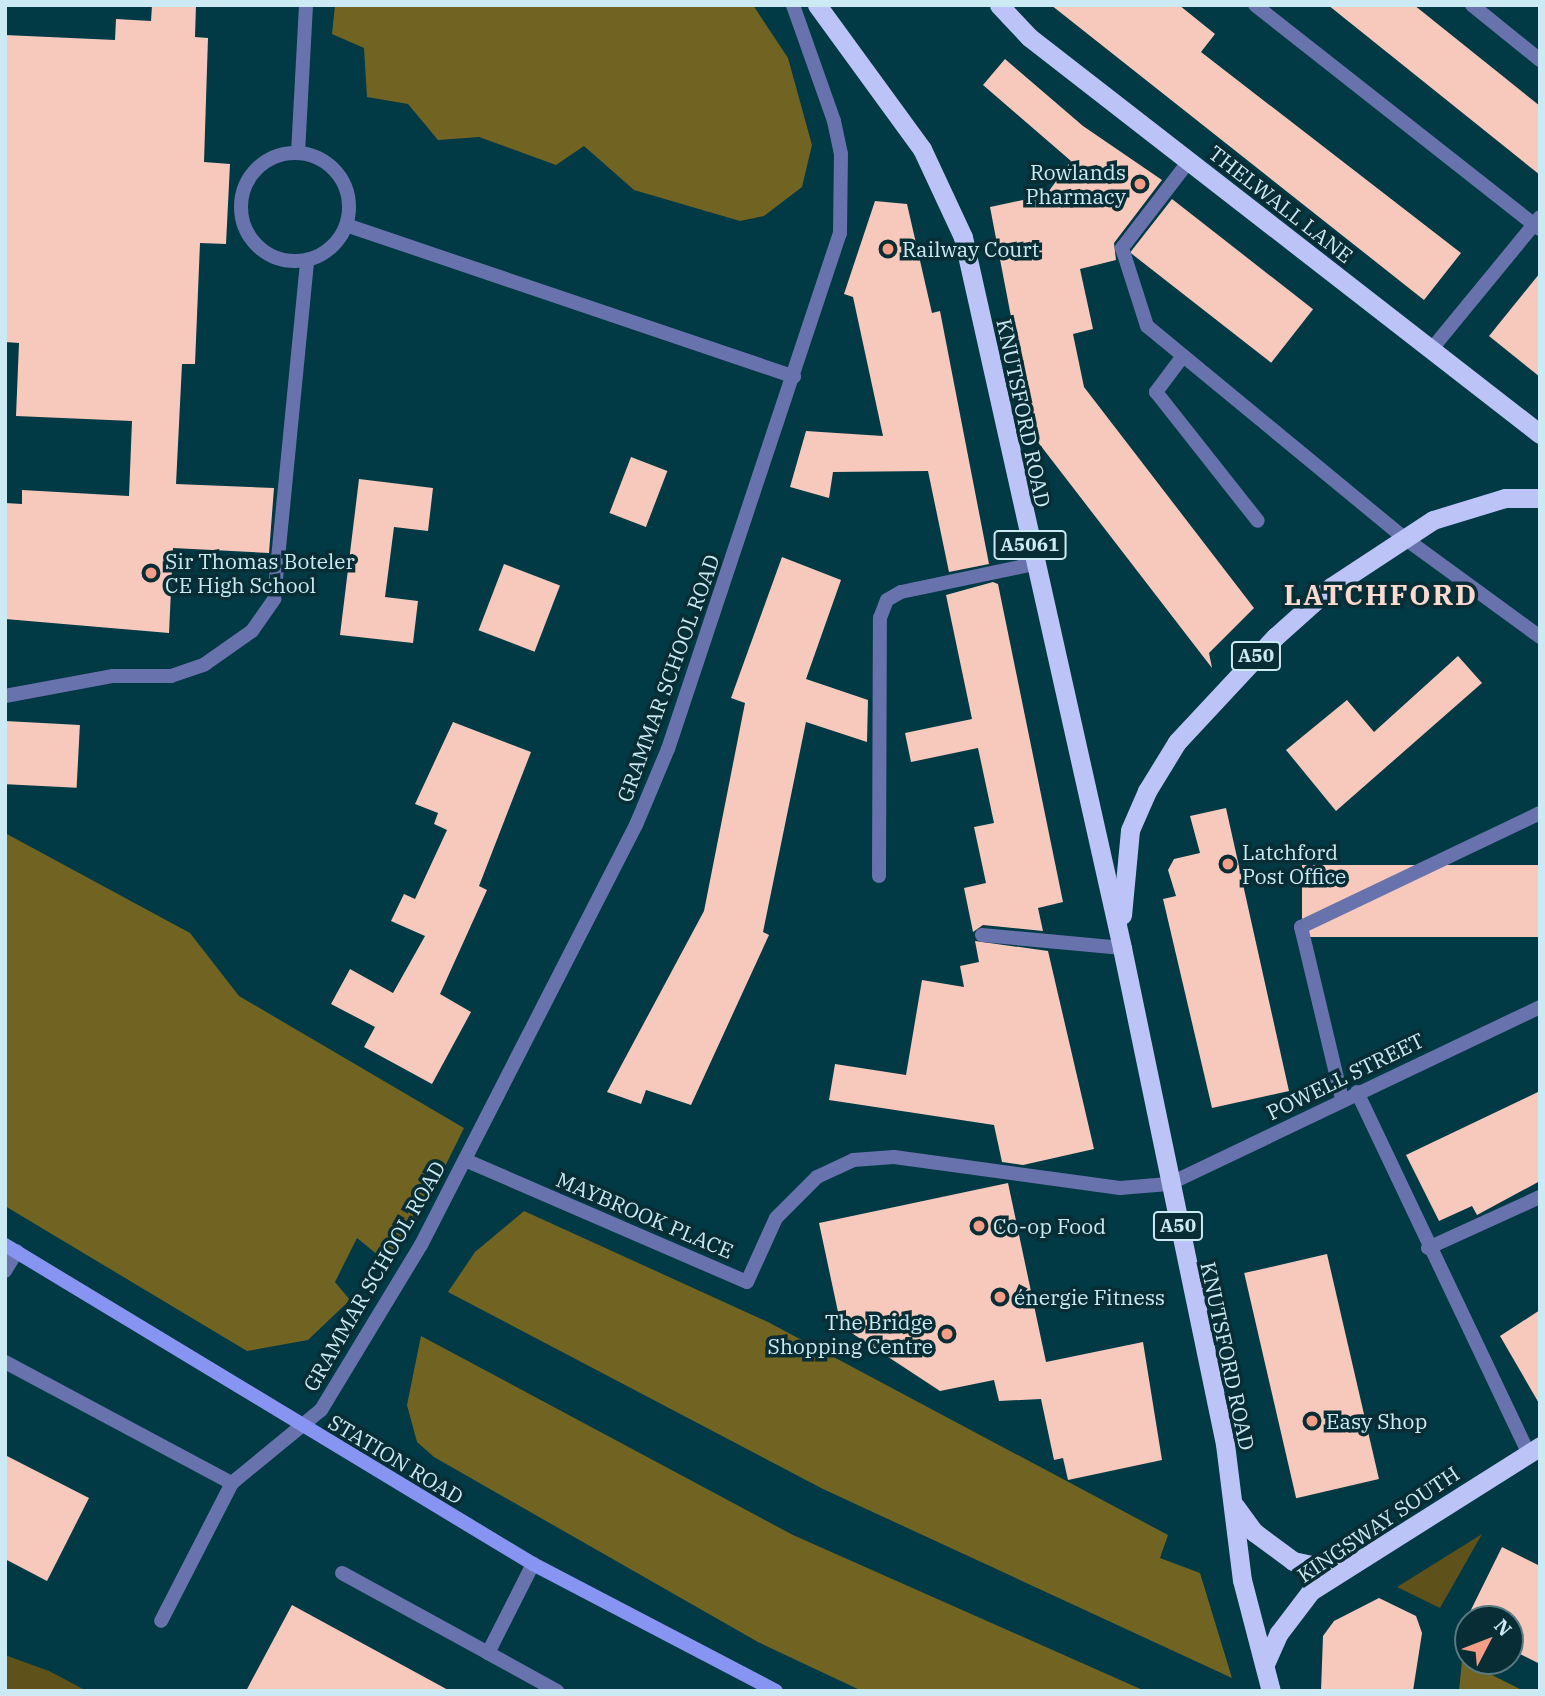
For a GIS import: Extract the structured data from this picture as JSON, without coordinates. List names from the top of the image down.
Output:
{
  "streets": {
    "highway": [
      "THELWALL LANE",
      "KNUTSFORD ROAD",
      "A5061",
      "A50",
      "KINGSWAY SOUTH"
    ],
    "main road": ["STATION ROAD"],
    "street": ["GRAMMAR SCHOOL ROAD", "POWELL STREET", "MAYBROOK PLACE"]
  },
  "crossings": [
    ["KNUTSFORD ROAD", "A50"],
    ["KNUTSFORD ROAD", "POWELL STREET"],
    ["KNUTSFORD ROAD", "MAYBROOK PLACE"],
    ["KNUTSFORD ROAD", "KINGSWAY SOUTH"],
    ["A50", "KINGSWAY SOUTH"],
    ["GRAMMAR SCHOOL ROAD", "MAYBROOK PLACE"],
    ["GRAMMAR SCHOOL ROAD", "STATION ROAD"],
    ["POWELL STREET", "MAYBROOK PLACE"]
  ],
  "districts": ["LATCHFORD"],
  "places": [
    "Rowlands Pharmacy",
    "Railway Court",
    "Sir Thomas Boteler CE High School",
    "Latchford Post Office",
    "Co-op Food",
    "énergie Fitness",
    "The Bridge Shopping Centre",
    "Easy Shop"
  ],
  "north": "top right"
}
